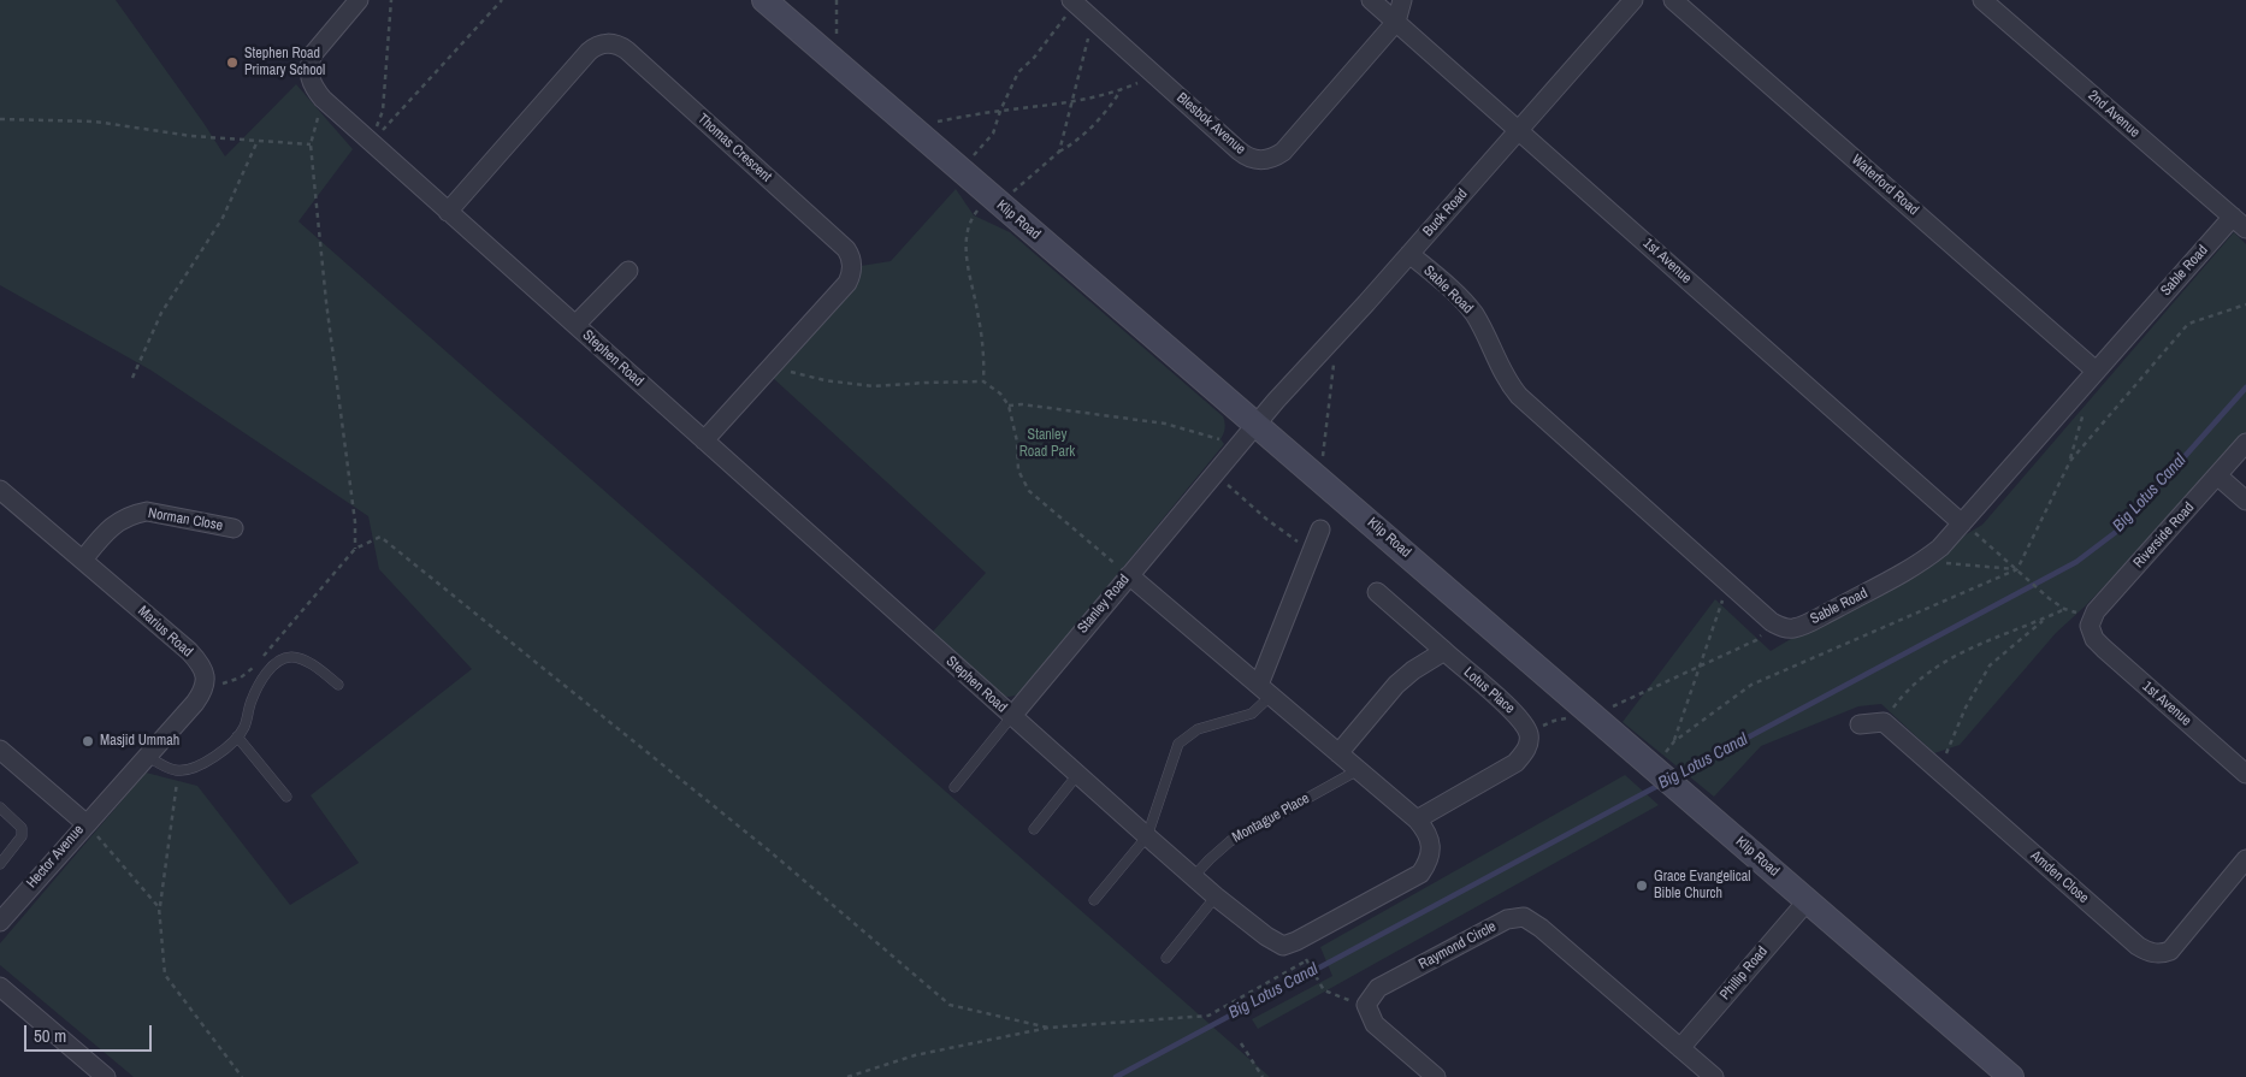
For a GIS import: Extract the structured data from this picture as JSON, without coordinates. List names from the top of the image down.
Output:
{
  "streets": {
    "street": [
      "2nd Avenue",
      "Blesbok Avenue",
      "Thomas Crescent",
      "Waterford Road",
      "Buck Road",
      "Klip Road",
      "1st Avenue",
      "Sable Road",
      "Stephen Road",
      "Norman Close",
      "Riverside Road",
      "Stanley Road",
      "Marius Road",
      "Lotus Place",
      "Hector Avenue",
      "Amden Close",
      "Raymond Circle",
      "Phillip Road"
    ],
    "lane": ["Montague Place"]
  },
  "crossings": [
    ["2nd Avenue", "Sable Road"],
    ["Blesbok Avenue", "1st Avenue"],
    ["Thomas Crescent", "Stephen Road"],
    ["Waterford Road", "Sable Road"],
    ["Buck Road", "Klip Road"],
    ["Buck Road", "1st Avenue"],
    ["Buck Road", "Sable Road"],
    ["Buck Road", "Stanley Road"],
    ["Klip Road", "Stanley Road"],
    ["Klip Road", "Phillip Road"],
    ["1st Avenue", "Sable Road"],
    ["1st Avenue", "Riverside Road"],
    ["Stephen Road", "Stanley Road"],
    ["Stephen Road", "Montague Place"],
    ["Norman Close", "Marius Road"],
    ["Raymond Circle", "Phillip Road"]
  ],
  "water": ["Big Lotus Canal"],
  "parks": ["Stanley Road Park"],
  "places": ["Stephen Road Primary School", "Masjid Ummah", "Grace Evangelical Bible Church"],
  "scale_bar": "50 m"
}
